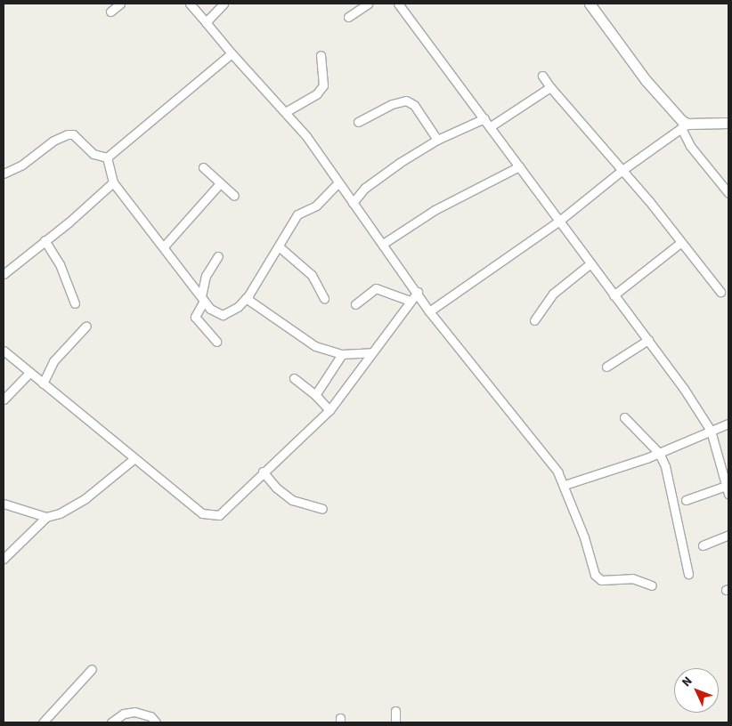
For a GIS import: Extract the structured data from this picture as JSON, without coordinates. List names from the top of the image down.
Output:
{
  "north": "top left"
}
